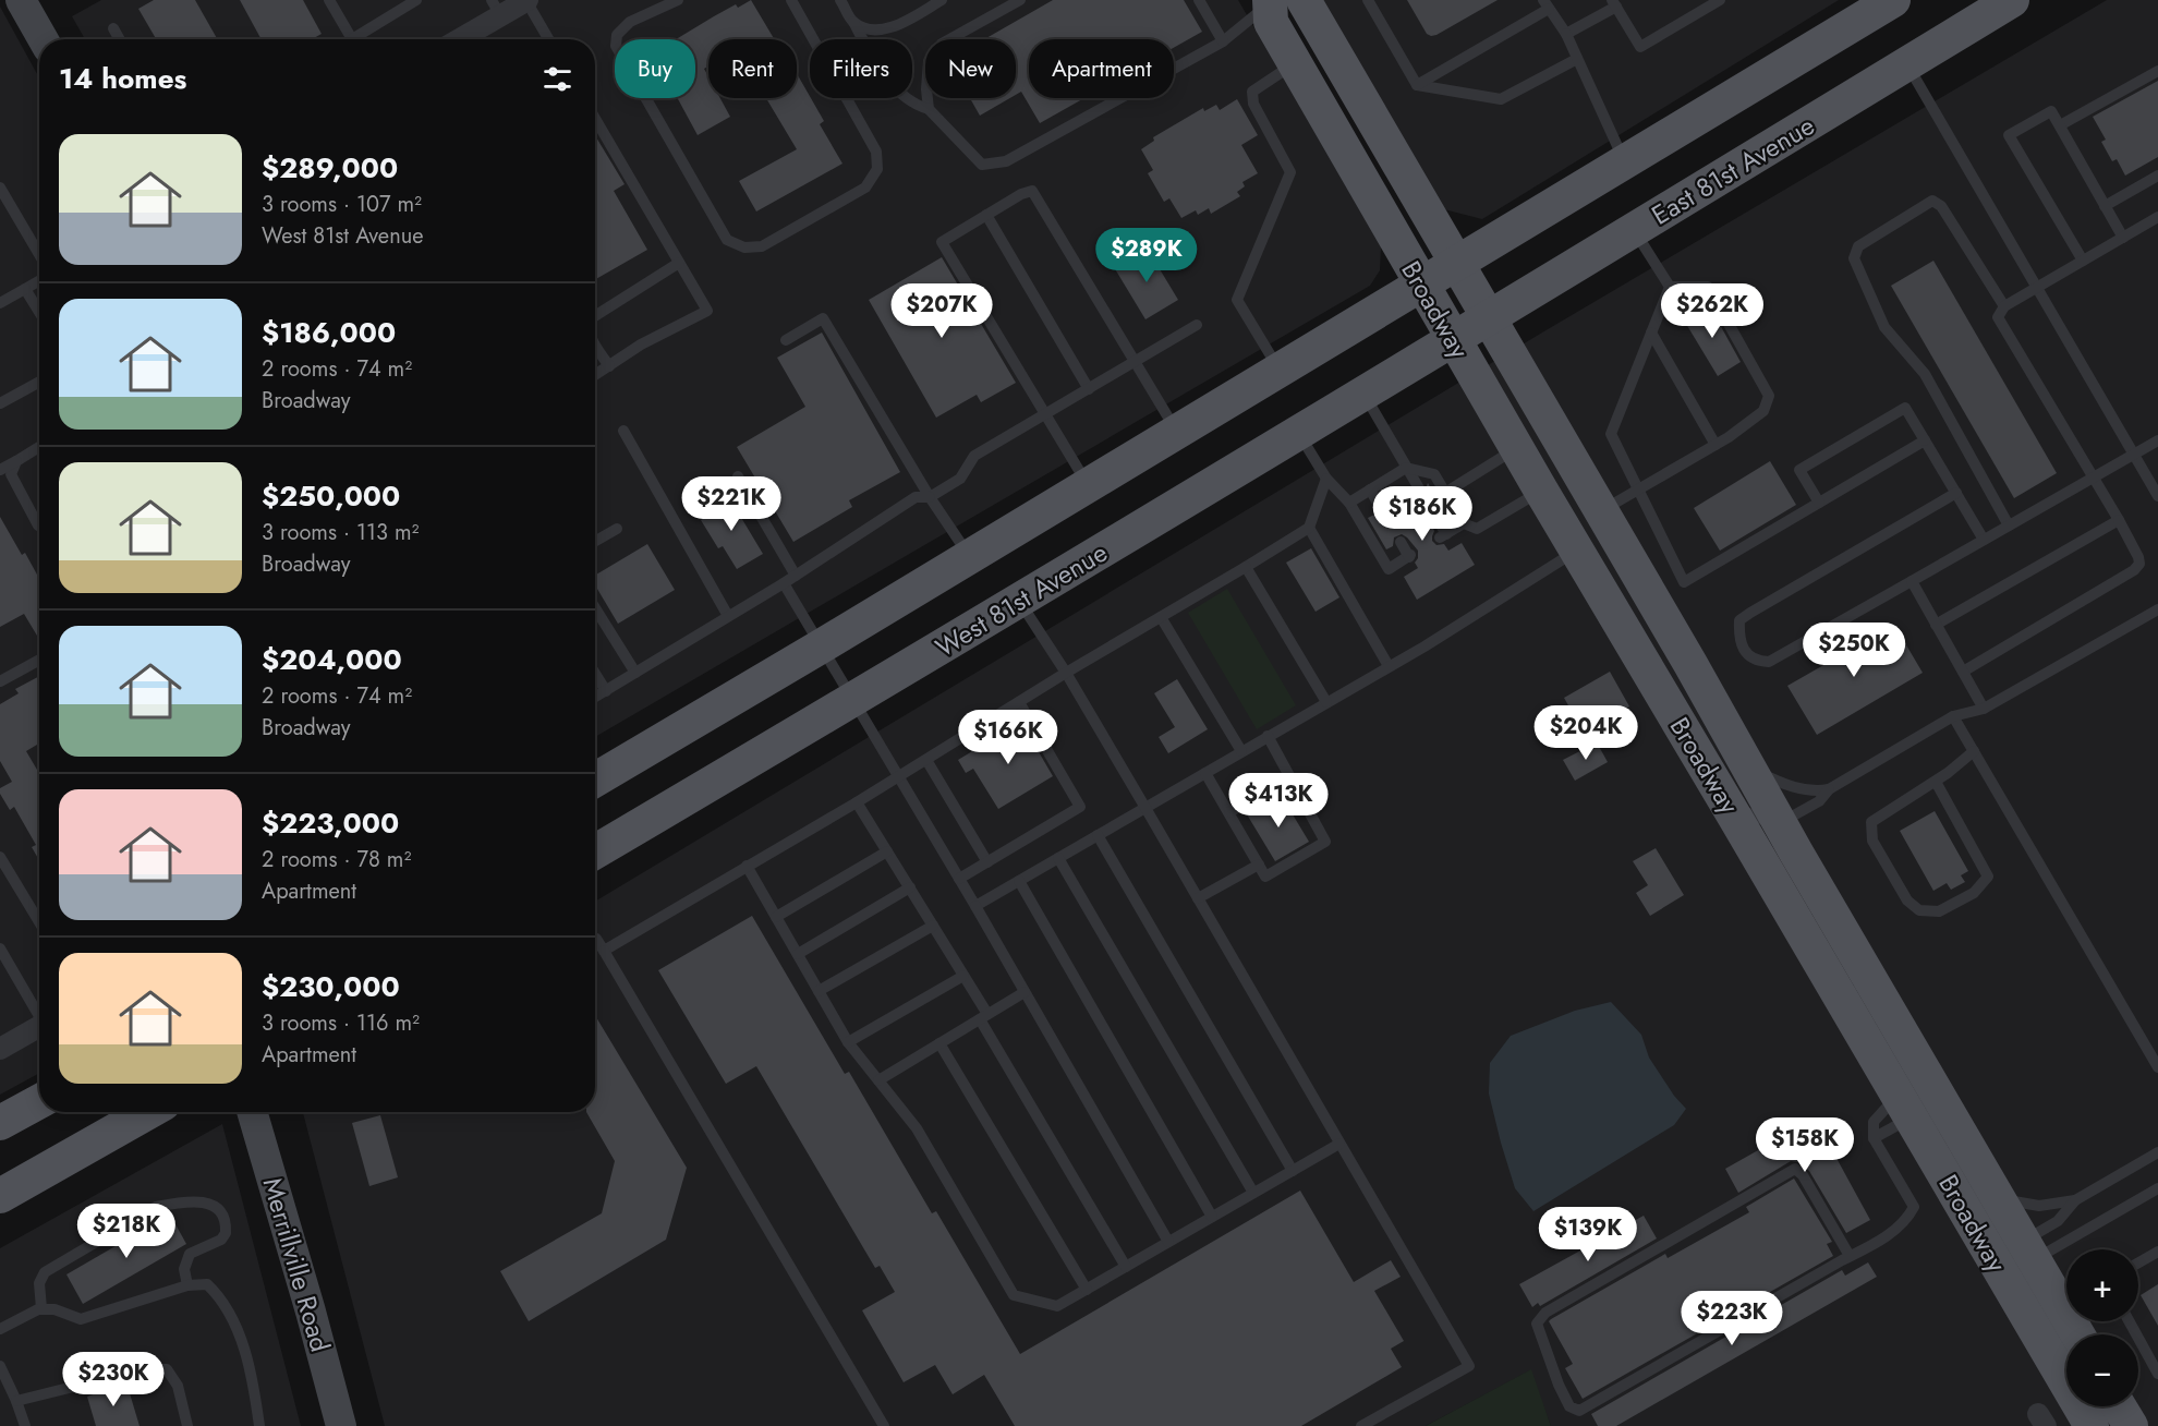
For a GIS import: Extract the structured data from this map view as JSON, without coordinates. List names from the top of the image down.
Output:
{
  "streets": {
    "main road": ["East 81st Avenue", "Broadway", "West 81st Avenue"],
    "street": ["Merrillville Road"]
  },
  "crossings": [
    ["East 81st Avenue", "Broadway"],
    ["East 81st Avenue", "West 81st Avenue"],
    ["Broadway", "West 81st Avenue"]
  ],
  "page": {
    "chip": [
      "Buy",
      "Rent",
      "Filters",
      "New",
      "Apartment"
    ],
    "heading": "14 homes",
    "list": [
      {
        "name": "$289,000",
        "note": "3 rooms · 107 m² · West 81st Avenue"
      },
      {
        "name": "$186,000",
        "note": "2 rooms · 74 m² · Broadway"
      },
      {
        "name": "$250,000",
        "note": "3 rooms · 113 m² · Broadway"
      },
      {
        "name": "$204,000",
        "note": "2 rooms · 74 m² · Broadway"
      },
      {
        "name": "$223,000",
        "note": "2 rooms · 78 m² · Apartment"
      },
      {
        "name": "$230,000",
        "note": "3 rooms · 116 m² · Apartment"
      }
    ],
    "price": [
      "$289K",
      "$207K",
      "$262K",
      "$221K",
      "$186K",
      "$250K",
      "$204K",
      "$166K",
      "$413K",
      "$158K",
      "$218K",
      "$139K",
      "$223K",
      "$230K"
    ],
    "map_buttons": ["+", "−"]
  }
}
